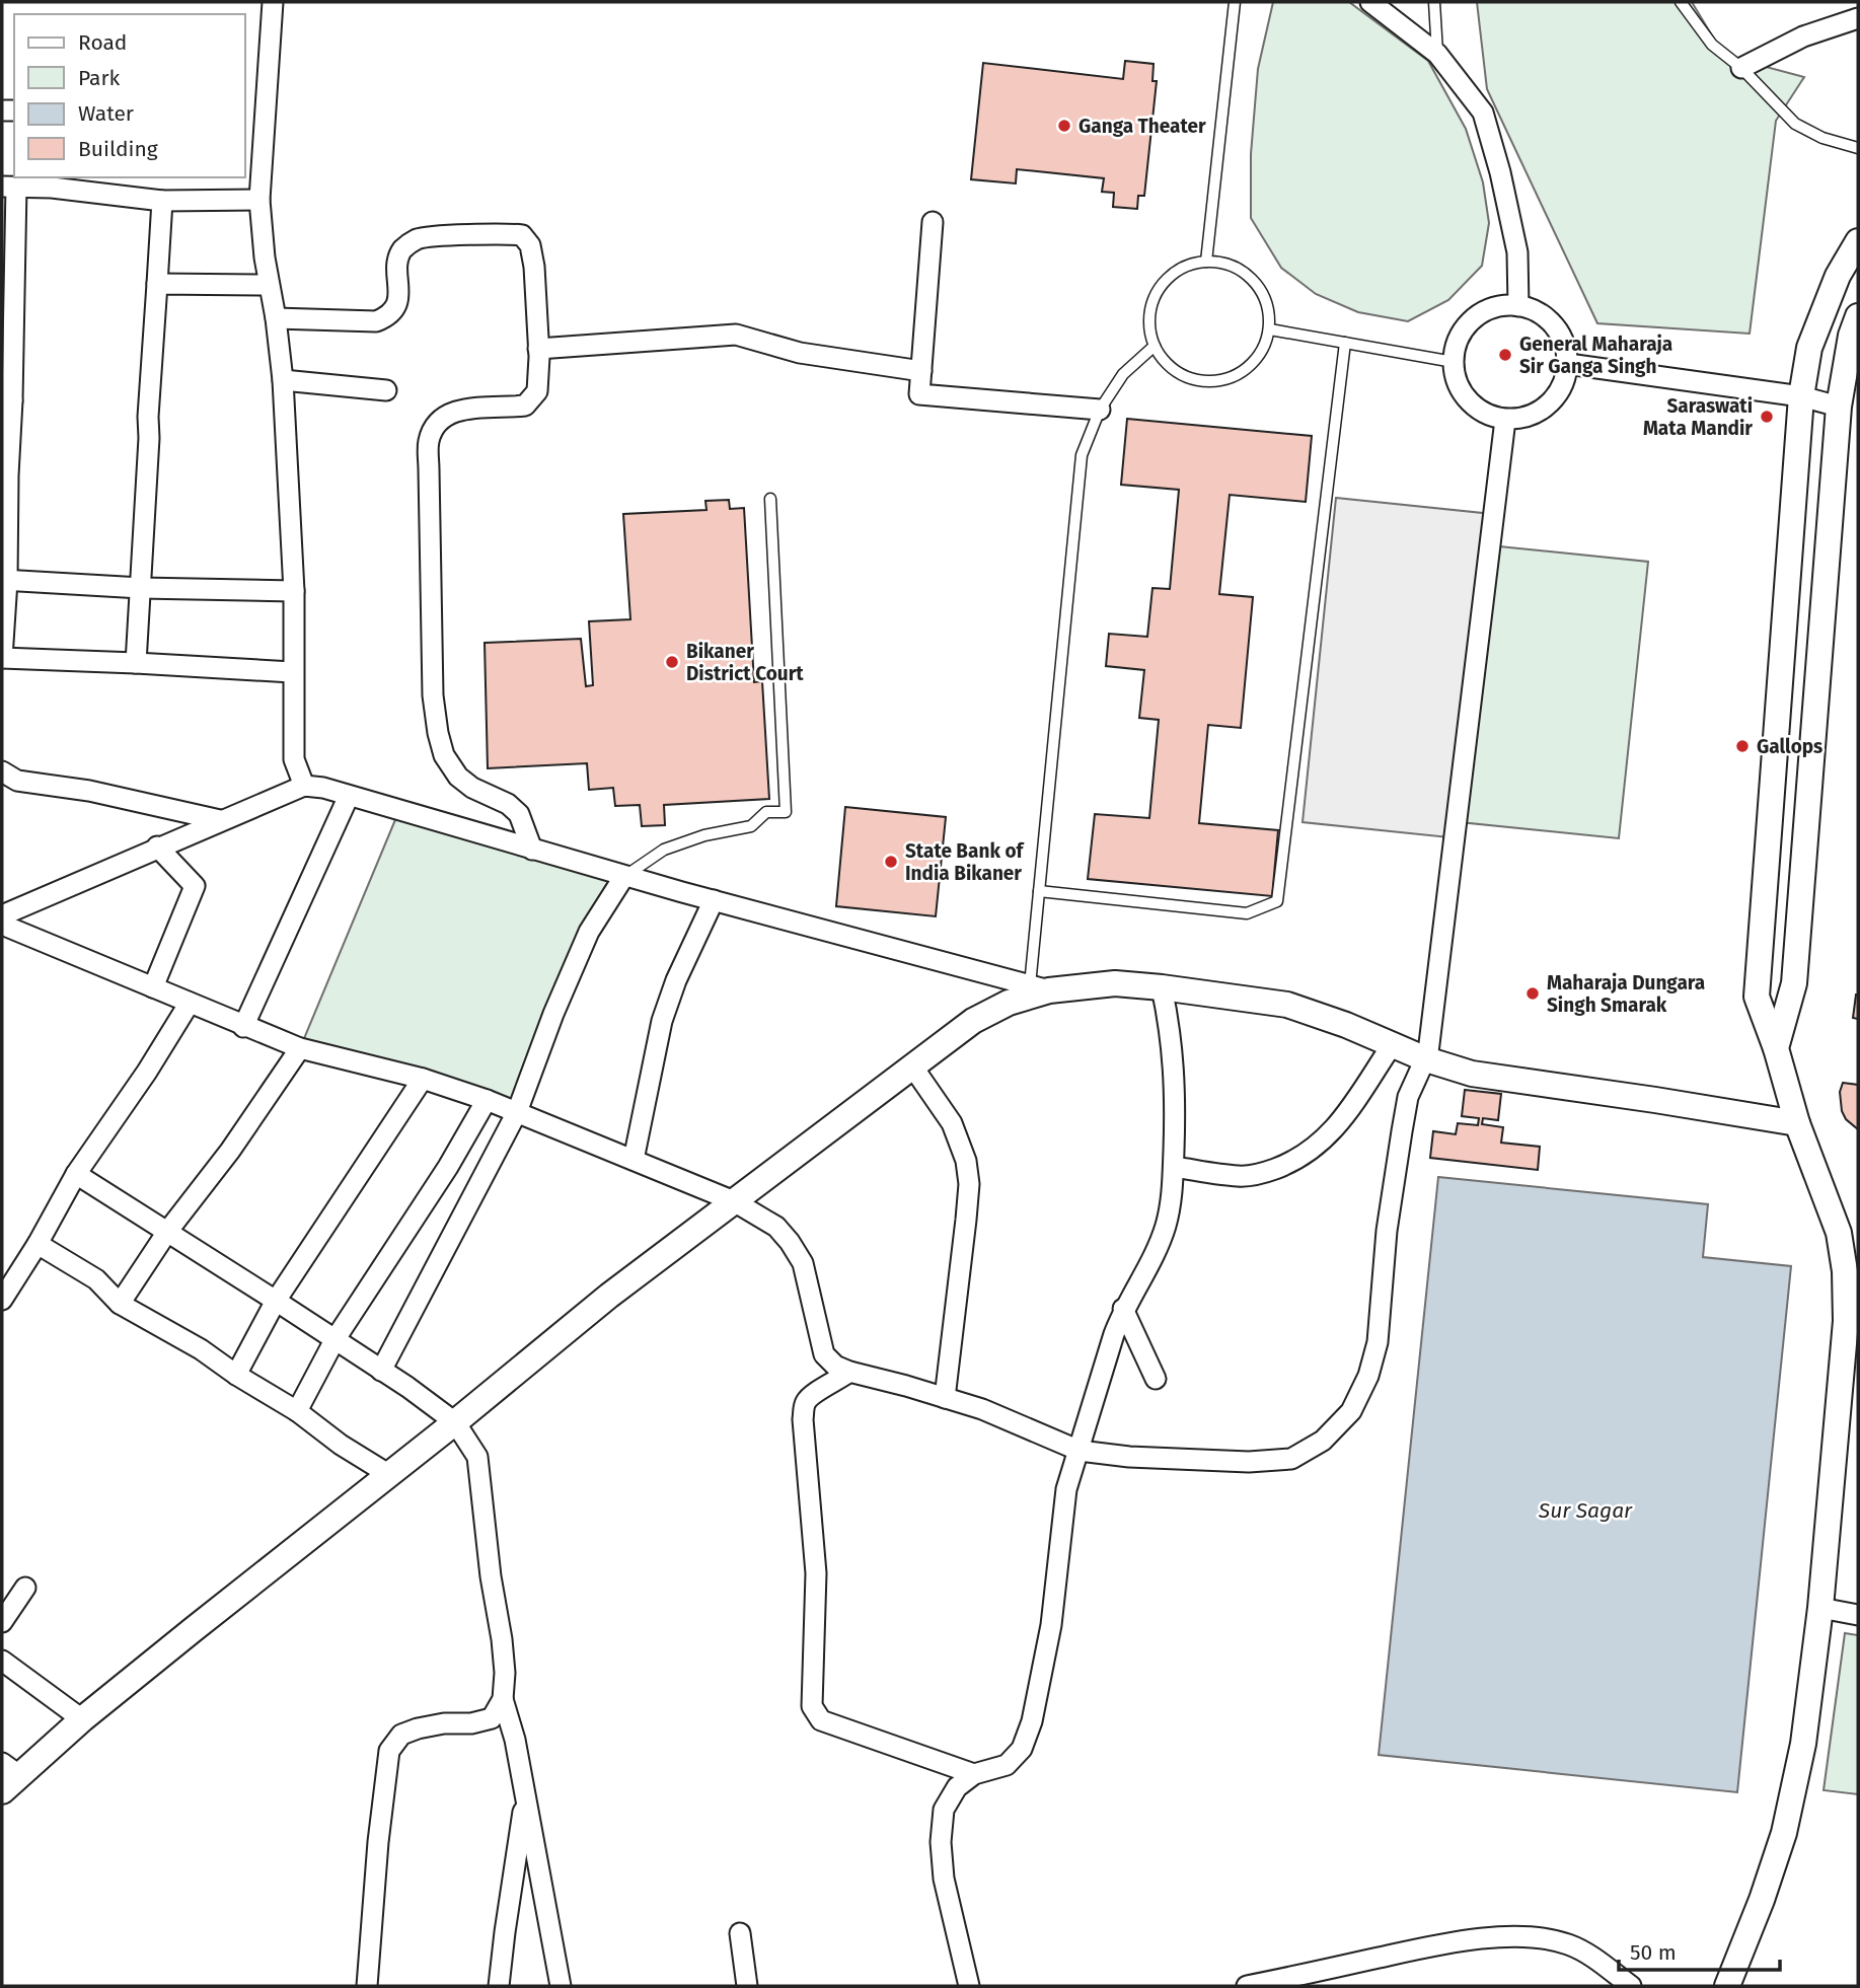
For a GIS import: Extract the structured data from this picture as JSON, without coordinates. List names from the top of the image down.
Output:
{
  "water": ["Sur Sagar"],
  "places": [
    "Ganga Theater",
    "General Maharaja Sir Ganga Singh",
    "Saraswati Mata Mandir",
    "Bikaner District Court",
    "Gallops",
    "State Bank of India Bikaner",
    "Maharaja Dungara Singh Smarak"
  ],
  "legend": [
    "Road",
    "Park",
    "Water",
    "Building"
  ],
  "scale_bar": "50 m"
}
